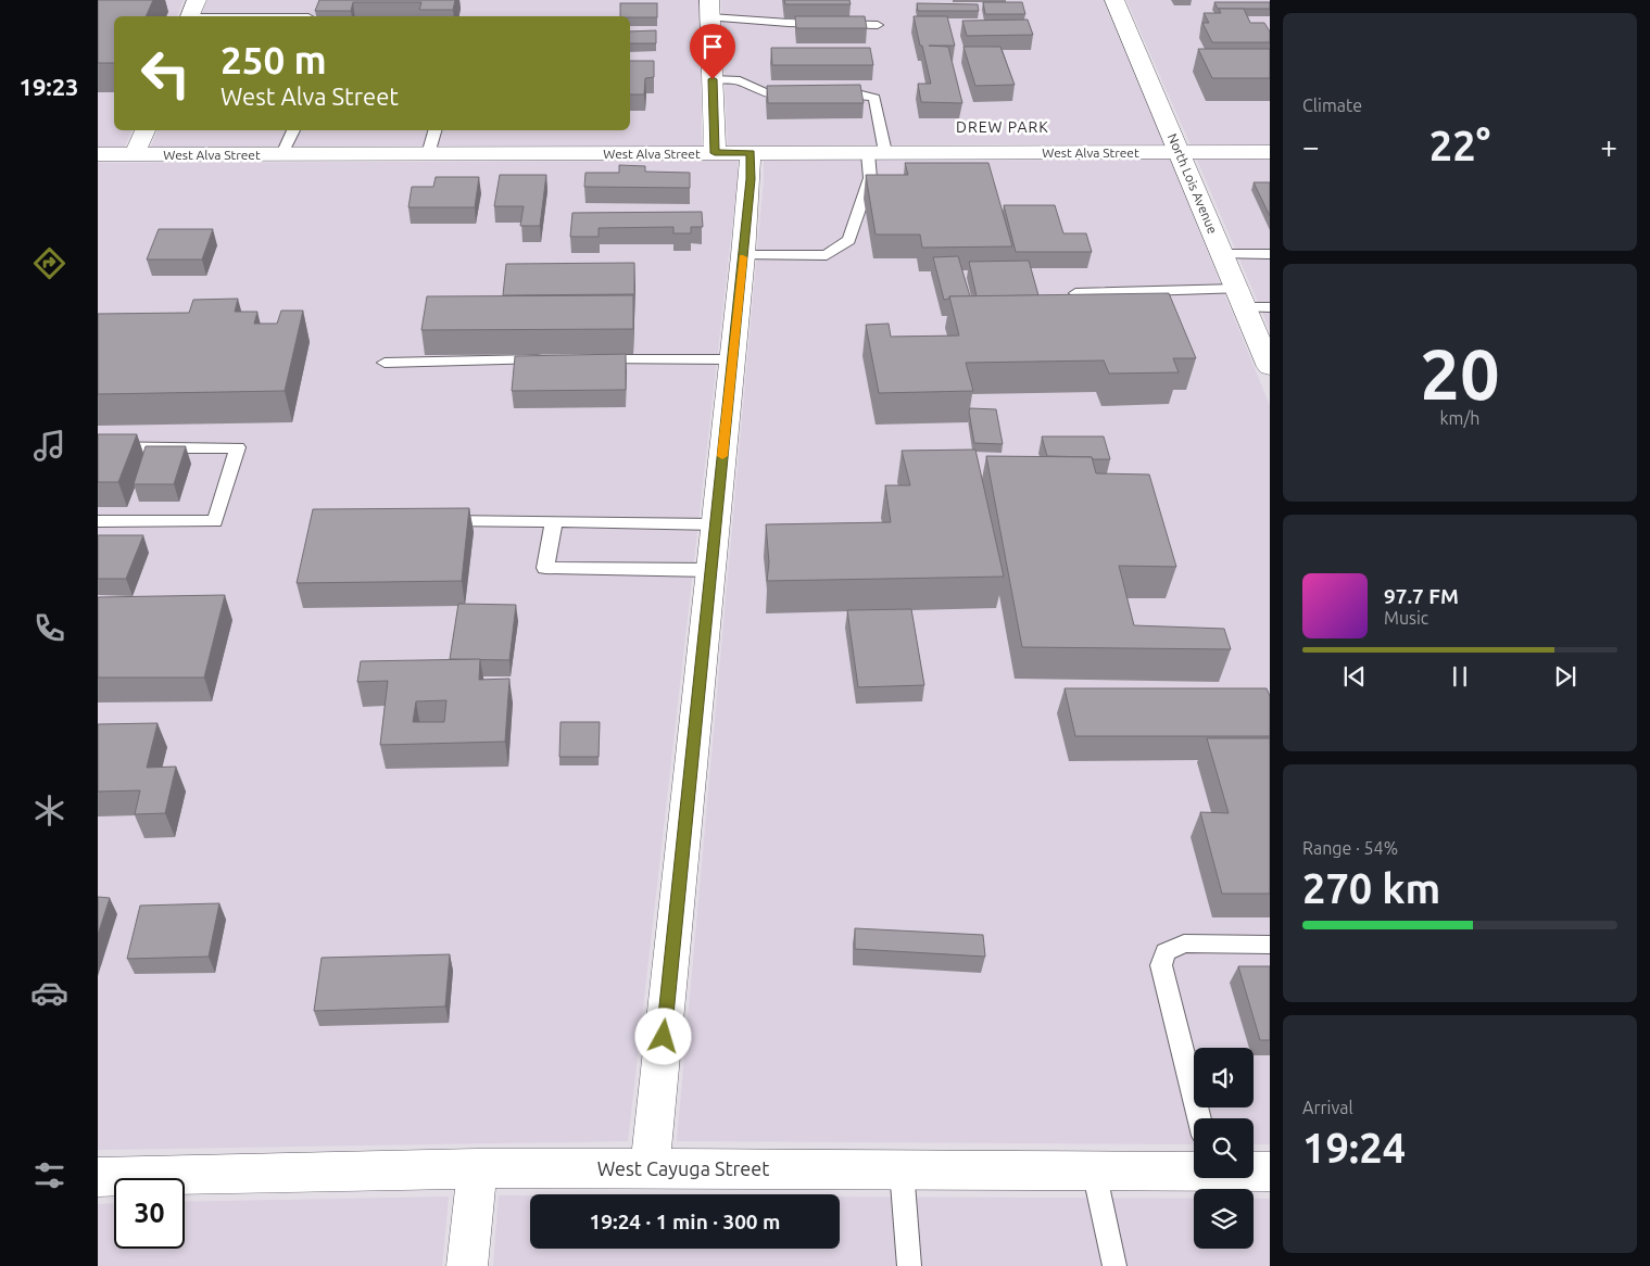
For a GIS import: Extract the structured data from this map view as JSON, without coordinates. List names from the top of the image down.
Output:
{
  "streets": {
    "street": ["West Alva Street", "North Lois Avenue", "West Cayuga Street"]
  },
  "crossings": [
    ["West Alva Street", "North Lois Avenue"]
  ],
  "districts": ["DREW PARK"],
  "page": {
    "tabs": "19:23",
    "tile": [
      "Climate",
      ["20", "km/h"],
      ["Range · 54%", "270 km"],
      ["Arrival", "19:24"]
    ],
    "turn": ["250 m", "West Alva Street"],
    "heat": ["−", "22°", "+"],
    "song": ["97.7 FM", "Music"],
    "limit": "30",
    "trip": "19:24 · 1 min · 300 m"
  }
}
